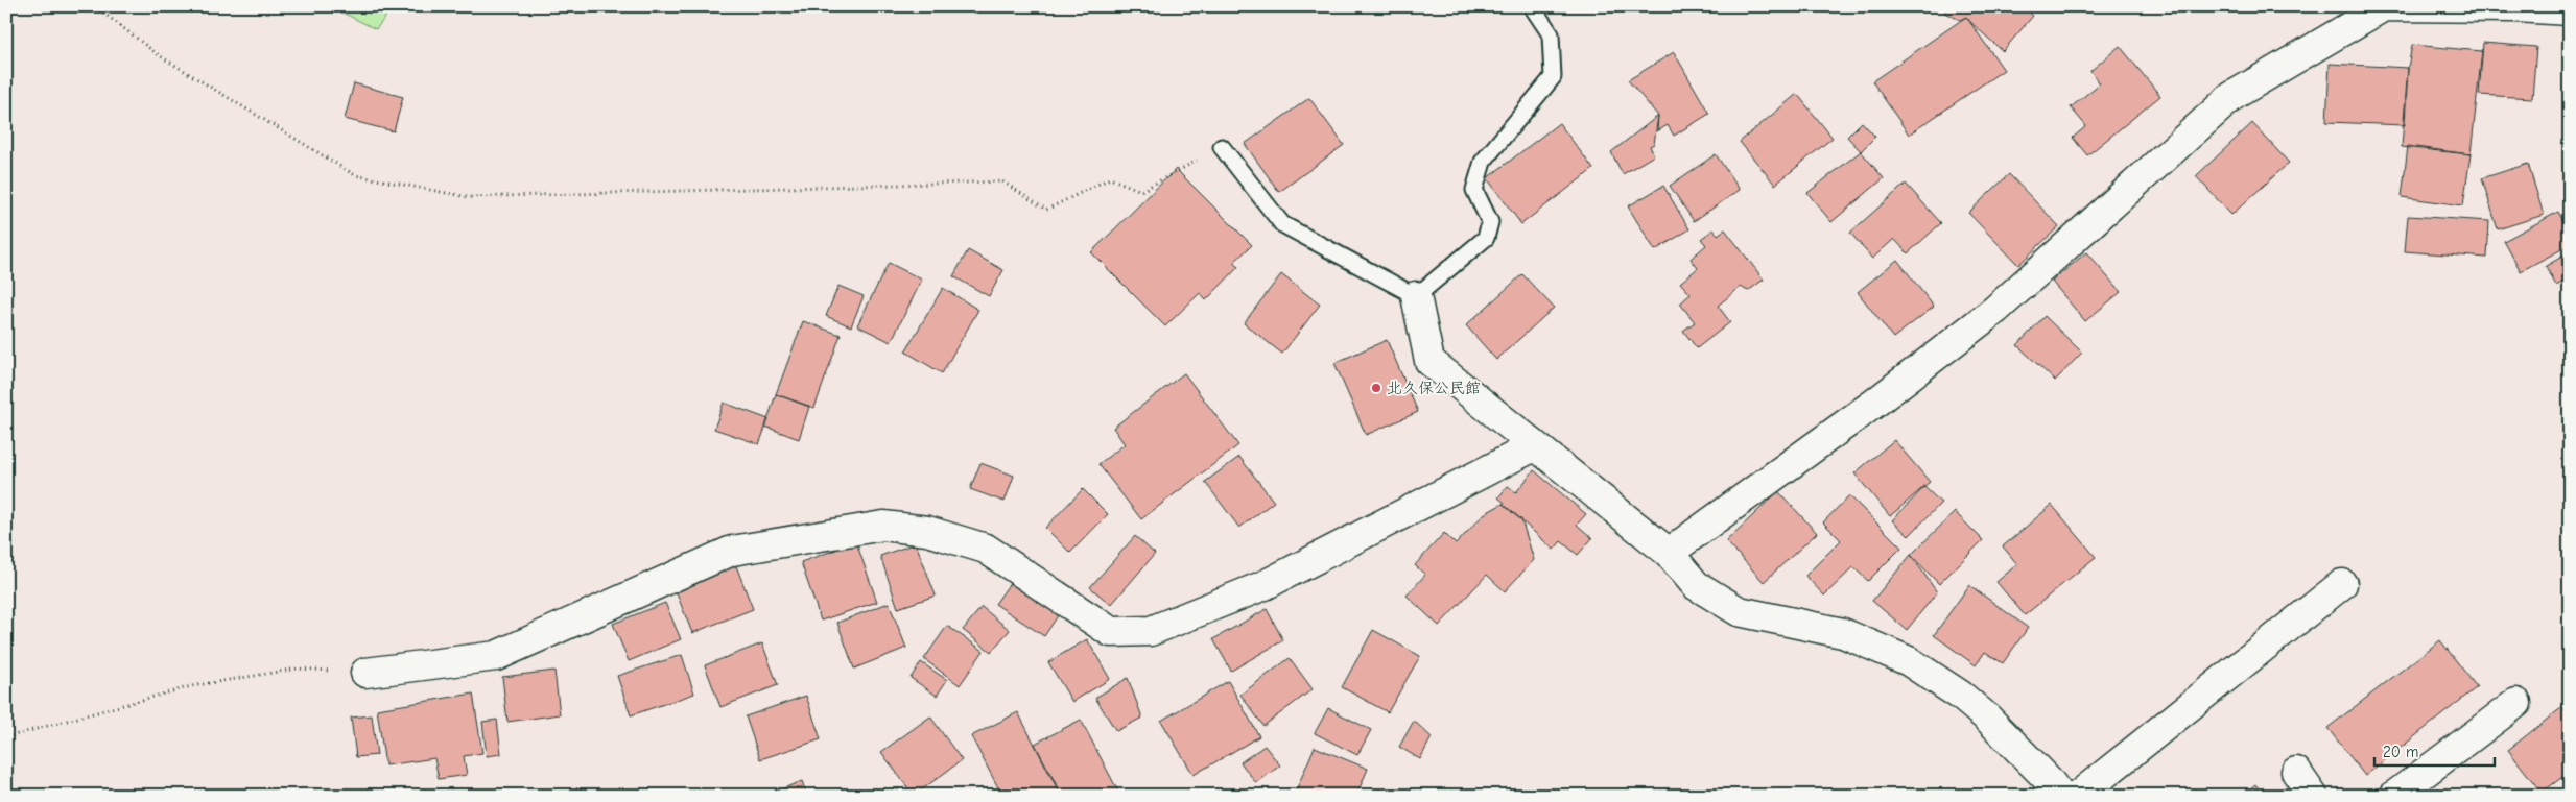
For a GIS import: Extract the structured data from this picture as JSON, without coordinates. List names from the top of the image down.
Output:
{
  "places": ["北久保公民館"],
  "scale_bar": "20 m"
}
